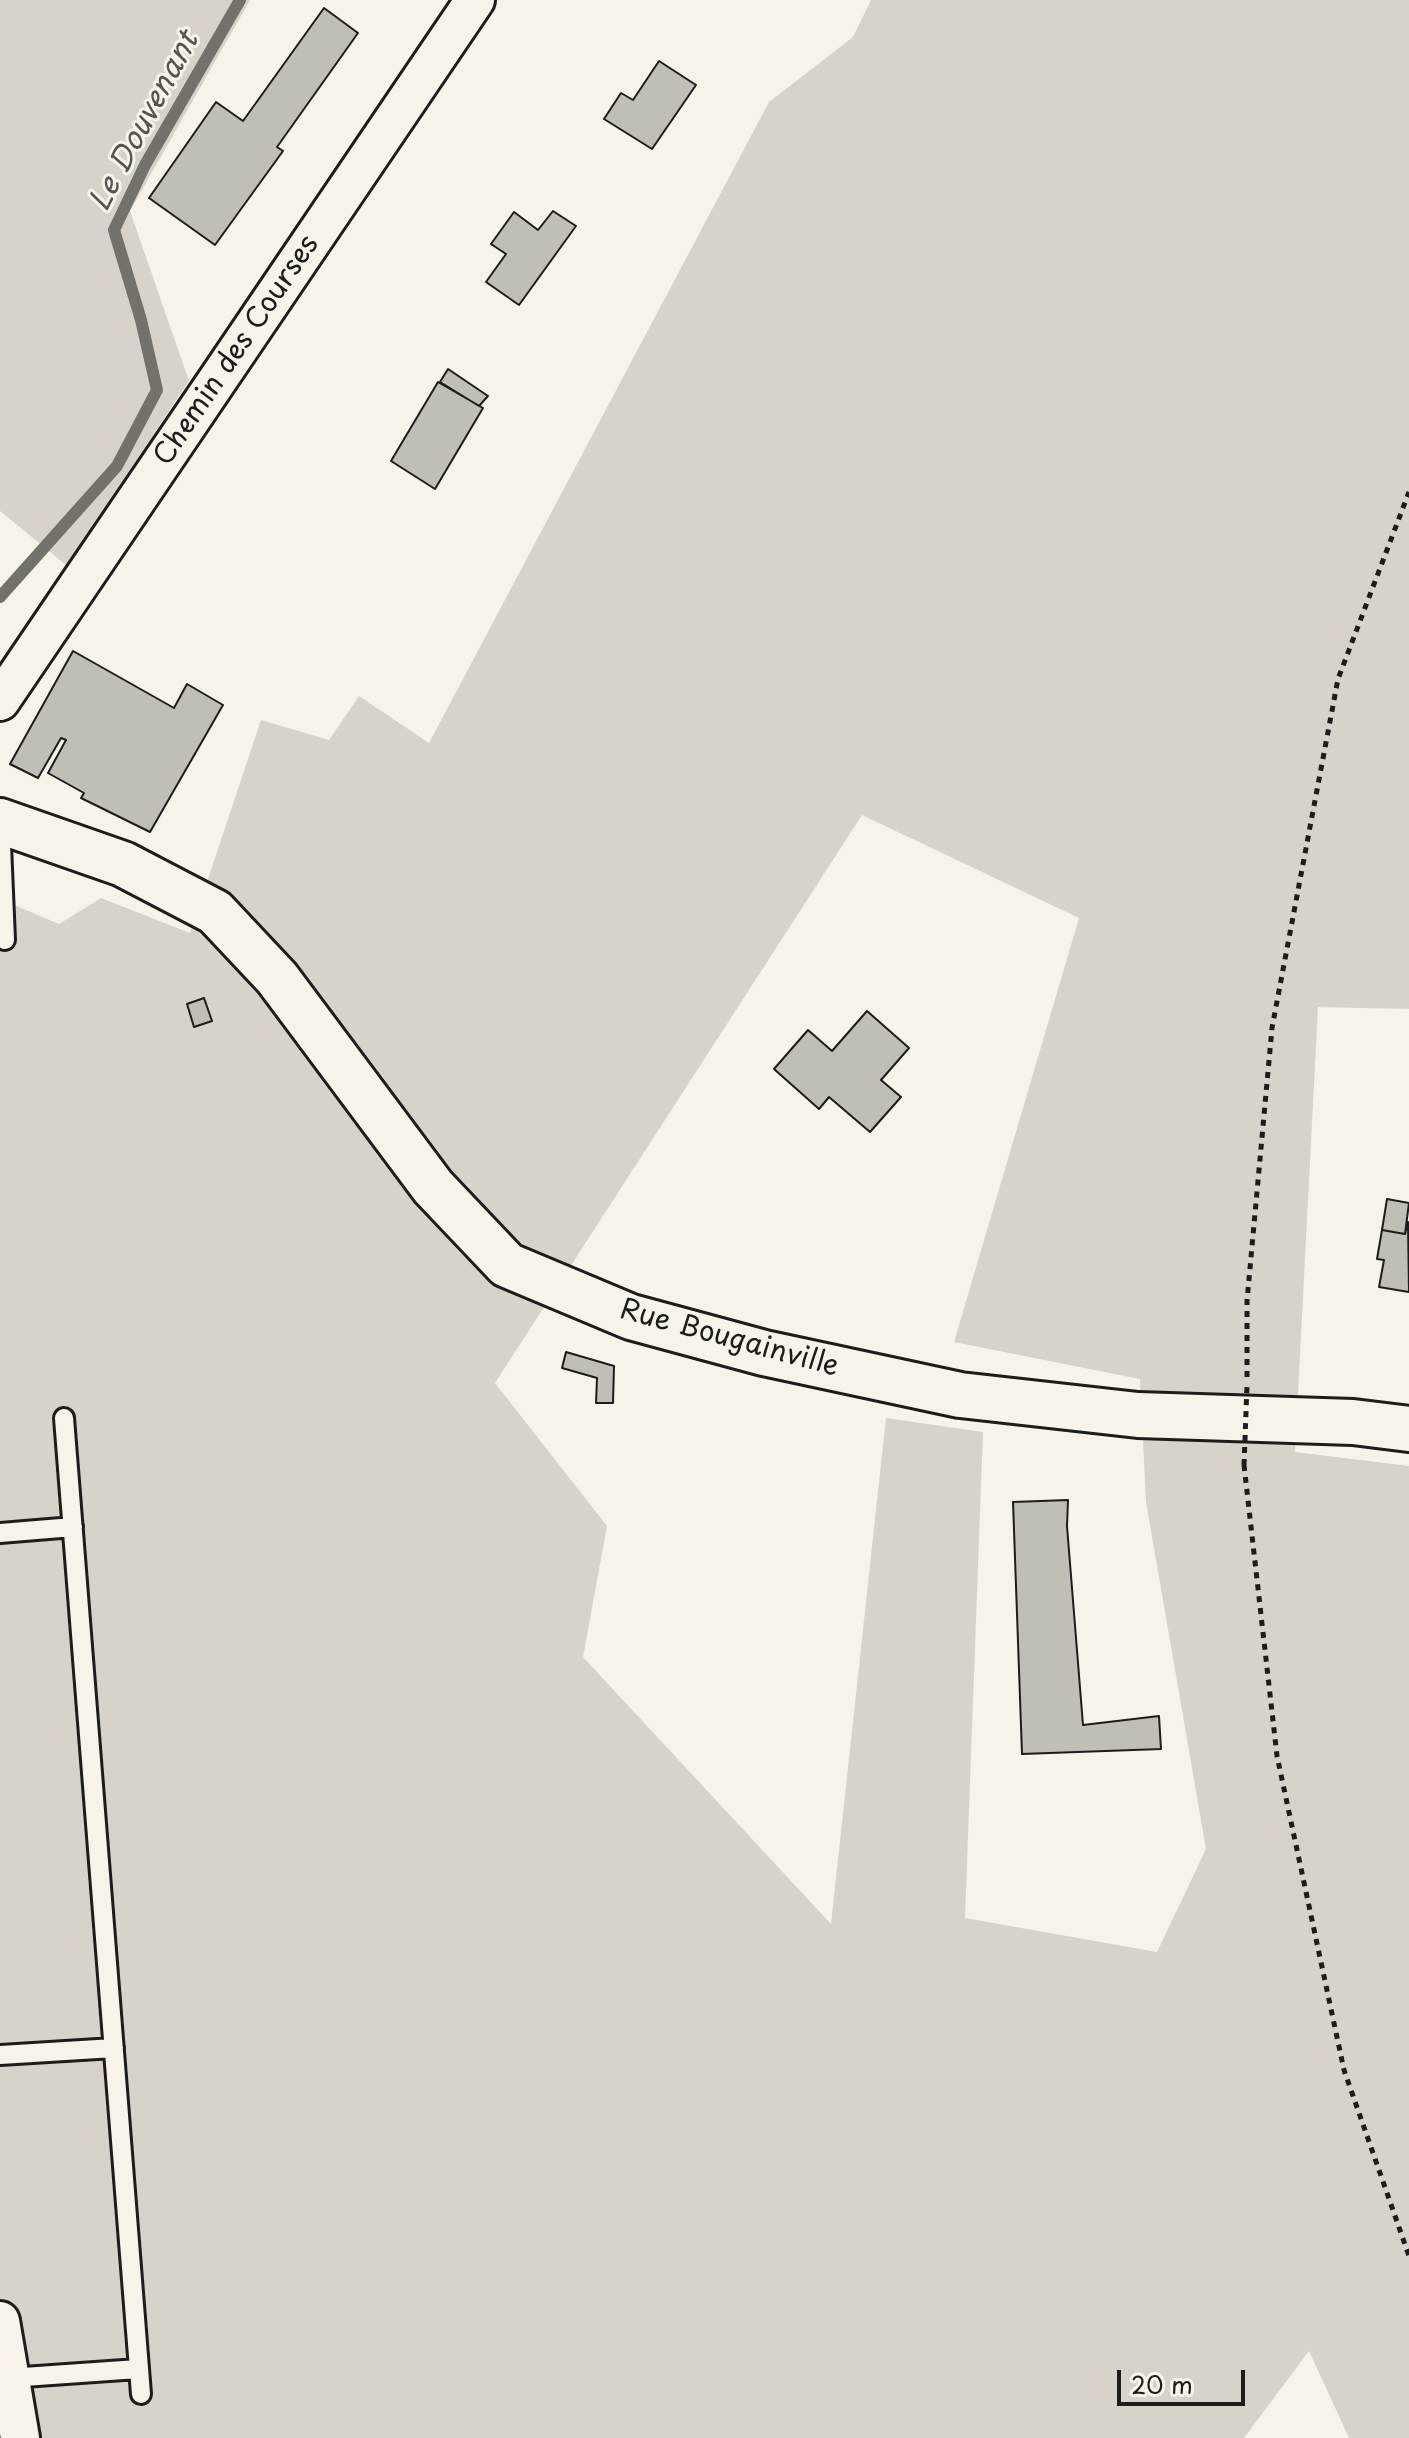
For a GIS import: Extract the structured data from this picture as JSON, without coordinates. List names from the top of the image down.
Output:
{
  "streets": {
    "street": ["Chemin des Courses", "Rue Bougainville"]
  },
  "water": ["Le Douvenant"],
  "scale_bar": "20 m"
}
